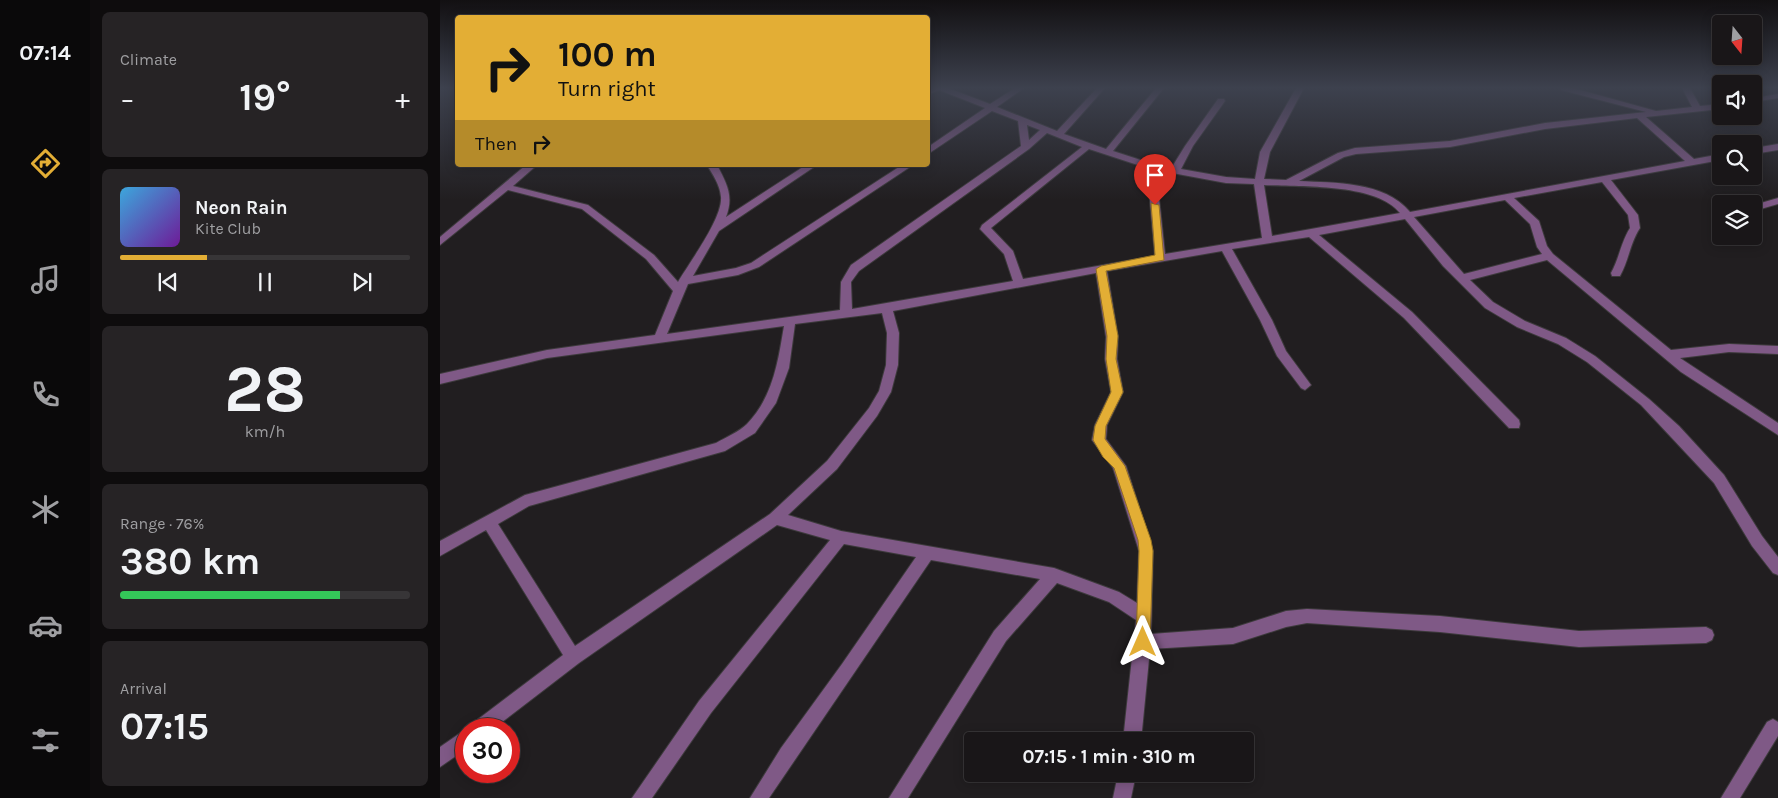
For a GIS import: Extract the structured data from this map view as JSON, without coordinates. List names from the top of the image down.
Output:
{
  "north": "bottom",
  "page": {
    "tabs": "07:14",
    "tile": [
      "Climate",
      ["28", "km/h"],
      ["Range · 76%", "380 km"],
      ["Arrival", "07:15"]
    ],
    "turn": ["100 m", "Turn right"],
    "heat": ["−", "19°", "+"],
    "then": "Then",
    "song": ["Neon Rain", "Kite Club"],
    "limit": "30",
    "trip": "07:15 · 1 min · 310 m"
  }
}
